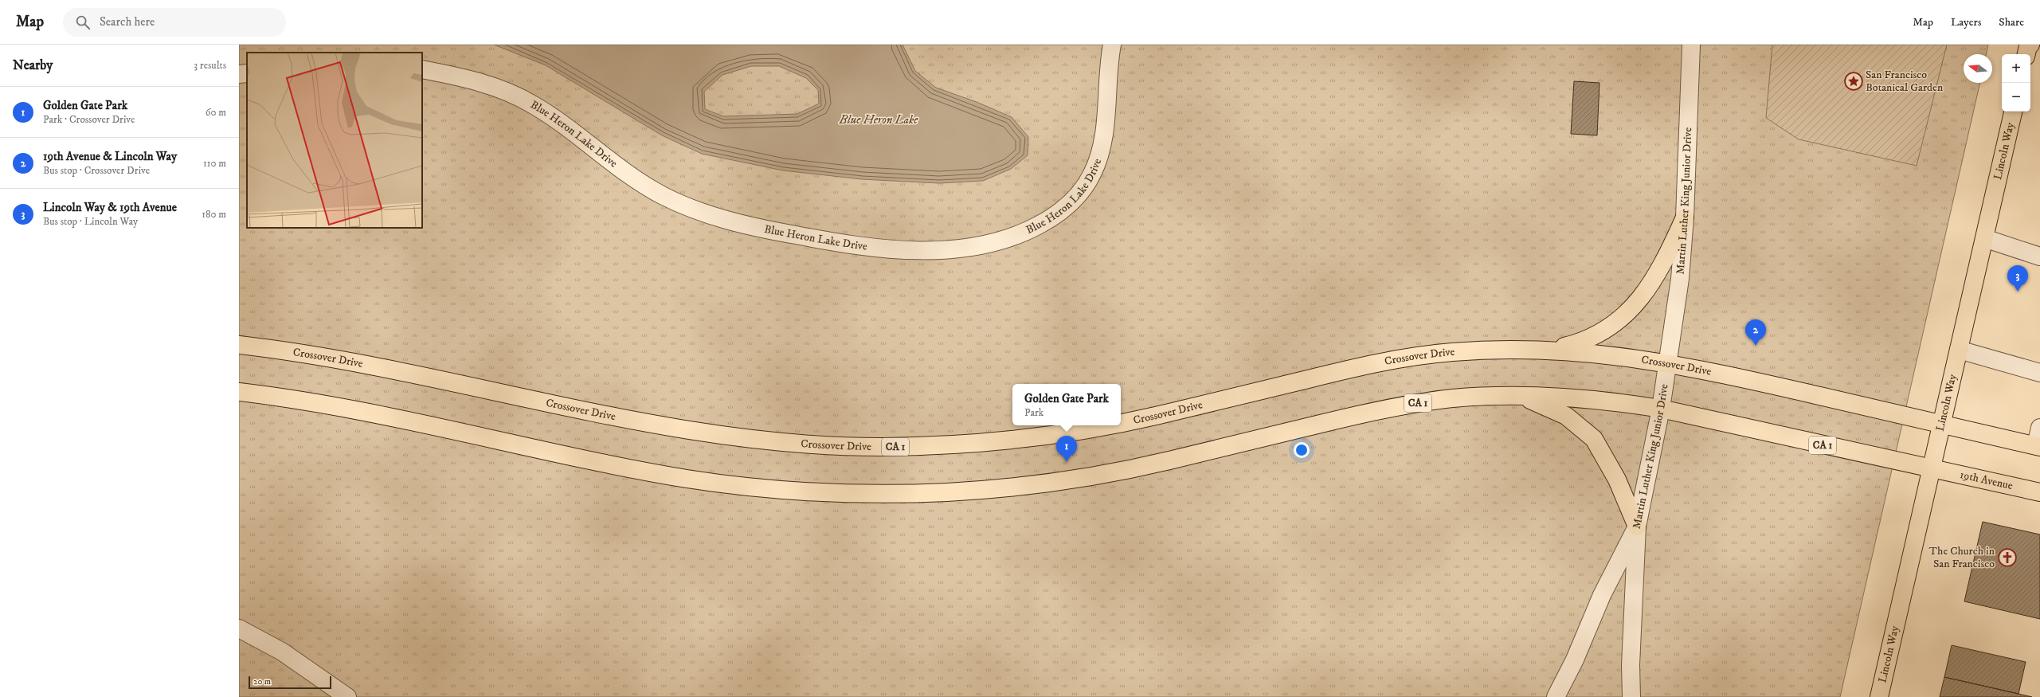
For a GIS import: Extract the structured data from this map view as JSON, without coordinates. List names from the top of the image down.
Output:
{
  "streets": {
    "main road": [
      "Lincoln Way",
      "Crossover Drive",
      "CA 1",
      "19th Avenue"
    ],
    "street": ["Blue Heron Lake Drive", "Martin Luther King Junior Drive"]
  },
  "crossings": [
    ["Lincoln Way", "Crossover Drive"],
    ["Lincoln Way", "CA 1"],
    ["Lincoln Way", "19th Avenue"],
    ["Martin Luther King Junior Drive", "Crossover Drive"],
    ["Martin Luther King Junior Drive", "CA 1"],
    ["Crossover Drive", "CA 1"],
    ["CA 1", "19th Avenue"]
  ],
  "water": ["Blue Heron Lake"],
  "places": {
    "place": ["San Francisco Botanical Garden"],
    "church": ["The Church in San Francisco"]
  },
  "scale_bar": "20 m",
  "north": "left",
  "page": {
    "header": "Map",
    "search": "Search here",
    "nav": ["Map", "Layers", "Share"],
    "heading": ["Nearby", "3 results"],
    "map_buttons": ["+", "−"],
    "list": [
      {
        "mark": "1",
        "name": "Golden Gate Park",
        "note": "Park · Crossover Drive",
        "value": "60 m"
      },
      {
        "mark": "2",
        "name": "19th Avenue & Lincoln Way",
        "note": "Bus stop · Crossover Drive",
        "value": "110 m"
      },
      {
        "mark": "3",
        "name": "Lincoln Way & 19th Avenue",
        "note": "Bus stop · Lincoln Way",
        "value": "180 m"
      }
    ],
    "pins": ["3", "2", "1"],
    "popup": ["Golden Gate Park", "Park"],
    "scale": "20 m"
  }
}
